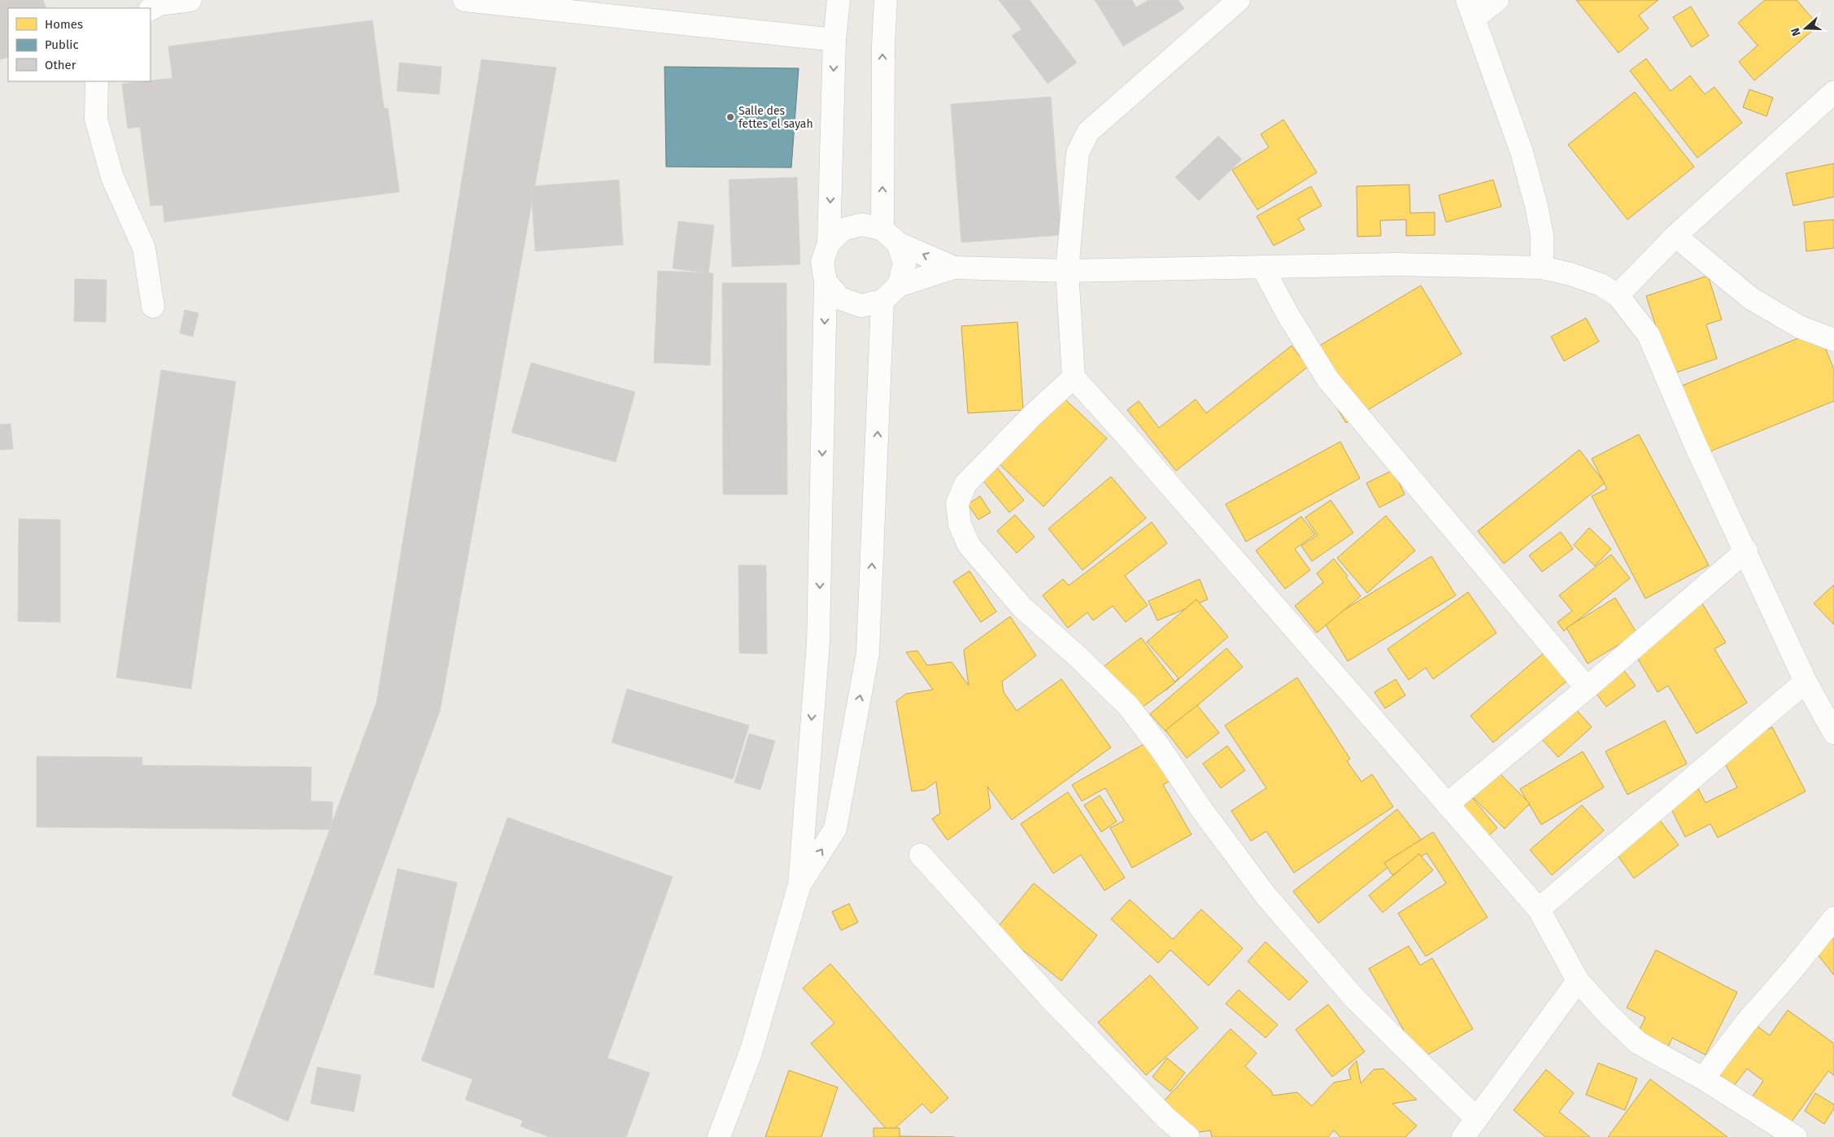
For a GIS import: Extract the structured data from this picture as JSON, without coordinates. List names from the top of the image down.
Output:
{
  "places": ["Salle des fettes el sayah"],
  "legend": ["Homes", "Public", "Other"],
  "north": "left"
}
